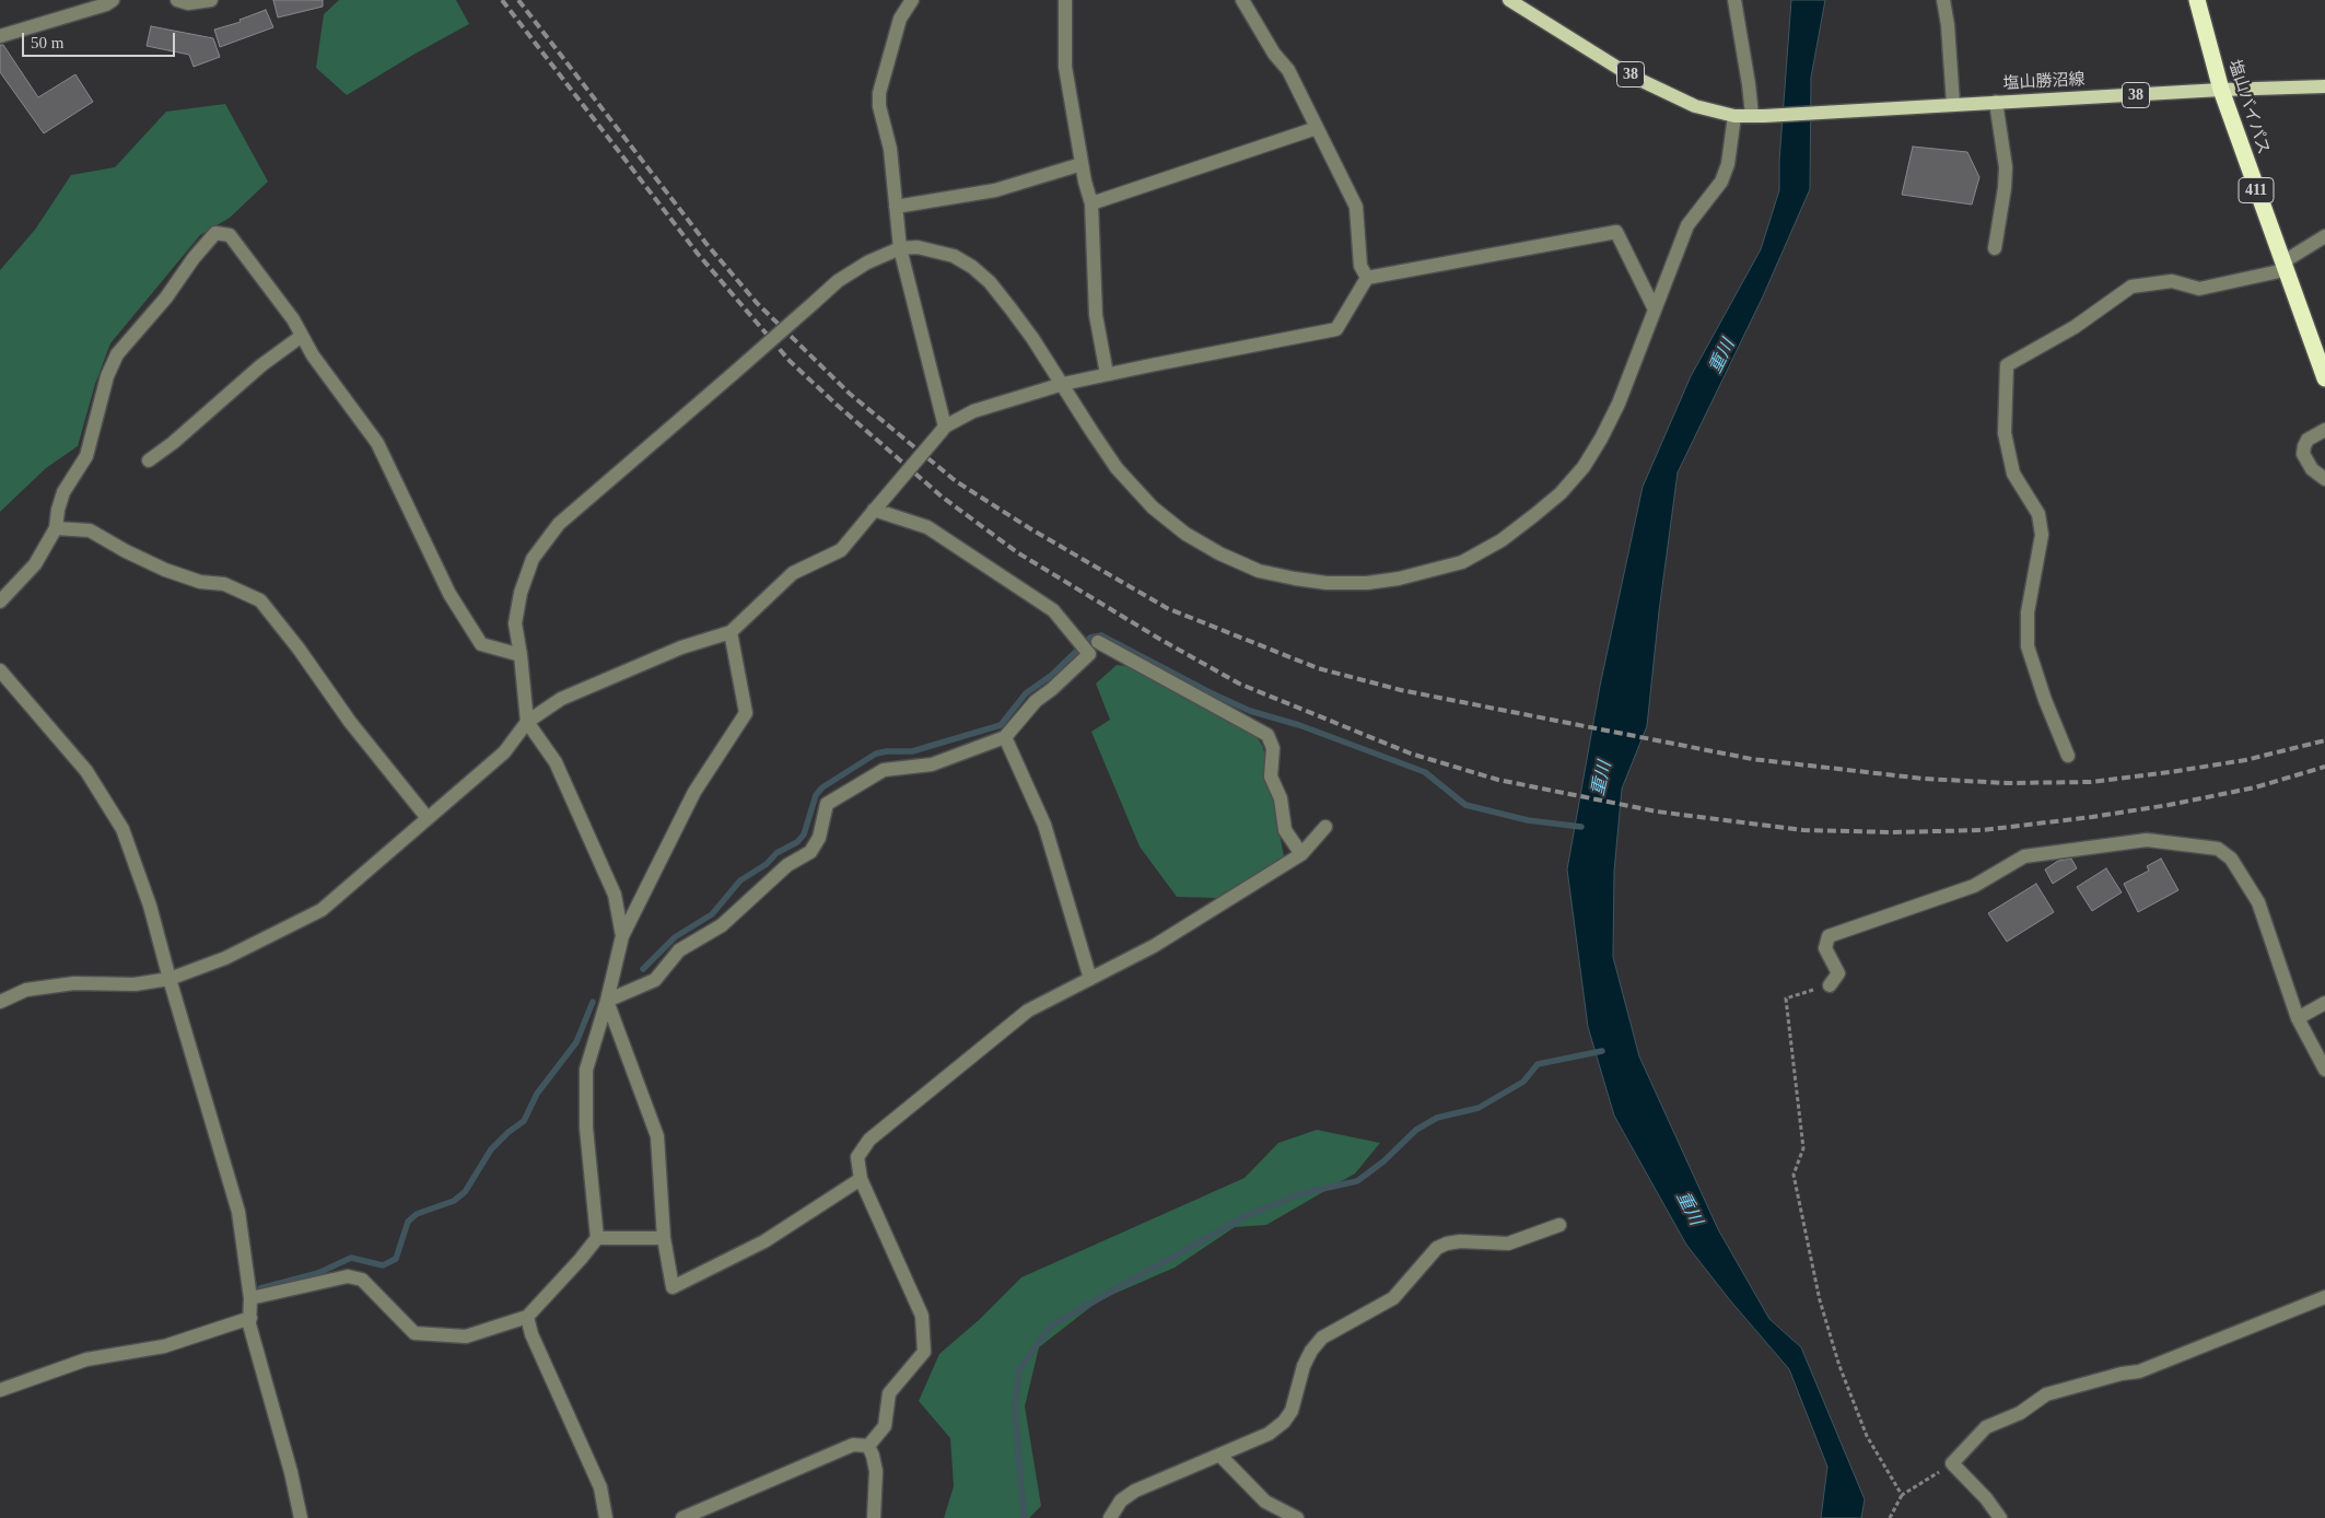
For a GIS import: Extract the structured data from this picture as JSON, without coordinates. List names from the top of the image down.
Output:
{
  "streets": {
    "highway": ["塩山バイパス", "411"],
    "main road": ["38", "塩山勝沼線"]
  },
  "crossings": [
    ["38", "塩山勝沼線"],
    ["塩山勝沼線", "塩山バイパス"]
  ],
  "water": ["重川"],
  "scale_bar": "50 m"
}
